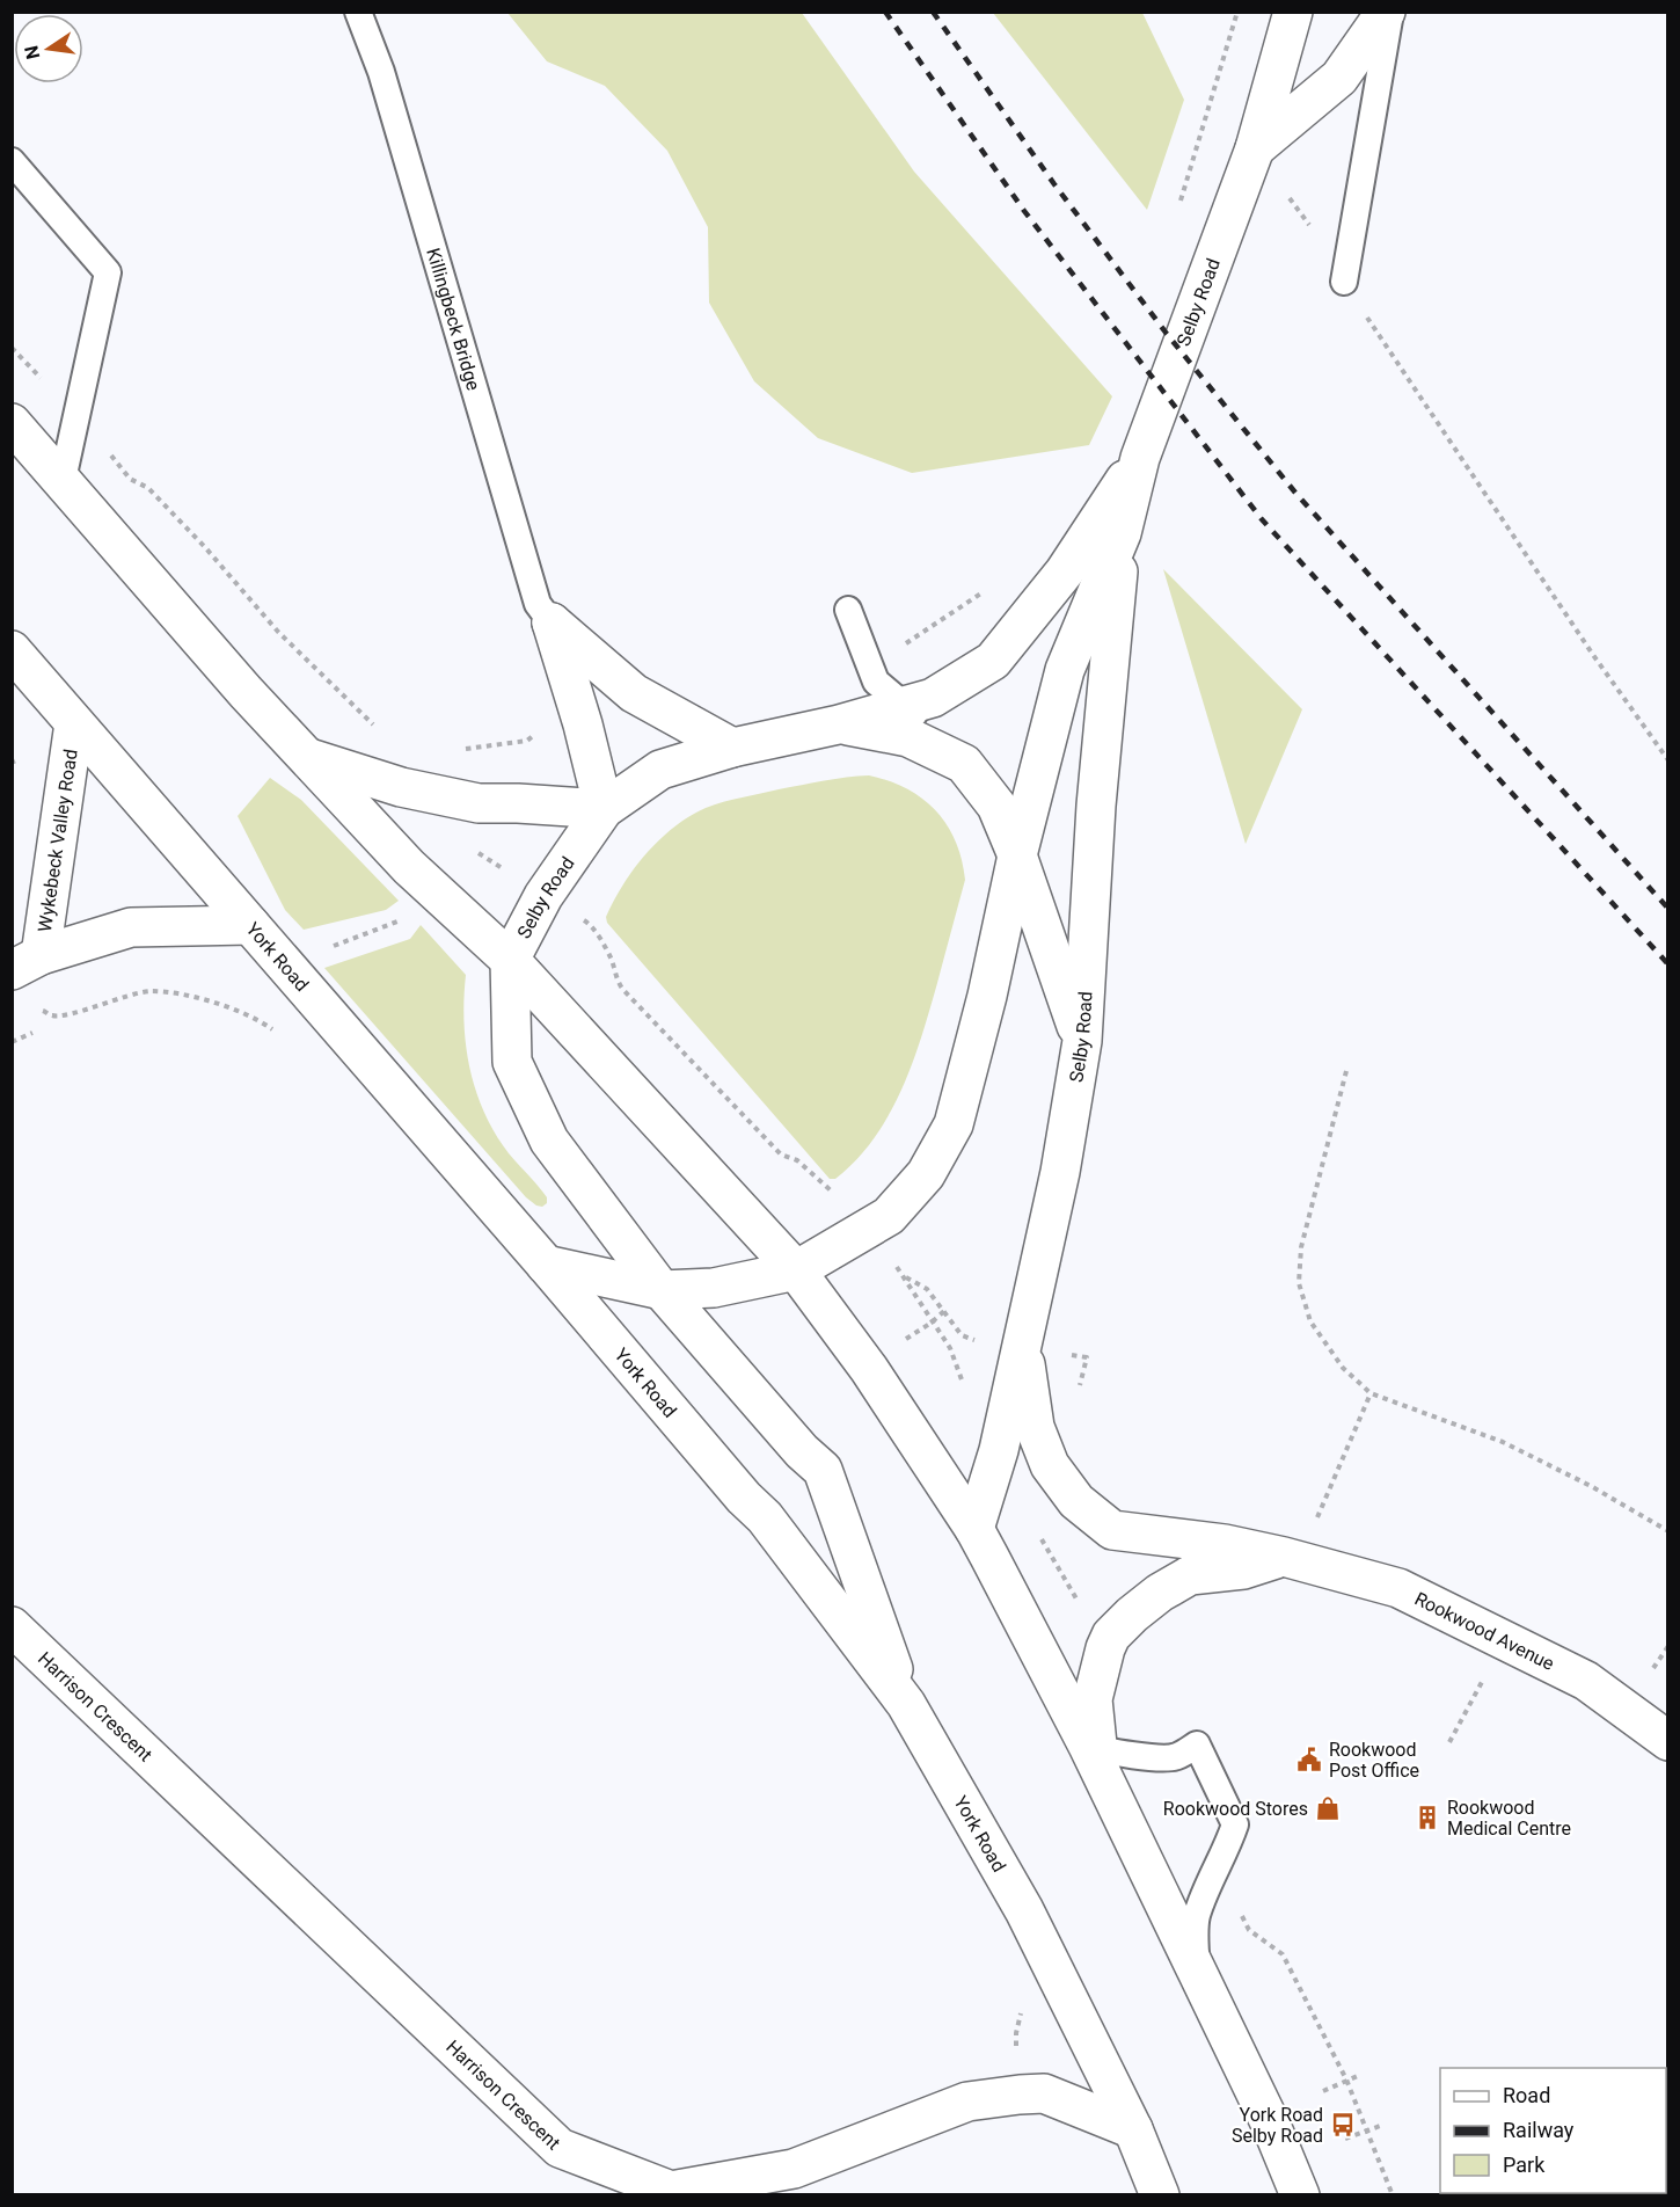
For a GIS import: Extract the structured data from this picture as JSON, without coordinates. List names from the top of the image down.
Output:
{
  "streets": {
    "main road": [
      "Selby Road",
      "Killingbeck Bridge",
      "Wykebeck Valley Road",
      "York Road",
      "Rookwood Avenue",
      "Harrison Crescent"
    ]
  },
  "crossings": [
    ["Selby Road", "Killingbeck Bridge"],
    ["Selby Road", "York Road"],
    ["Selby Road", "Rookwood Avenue"],
    ["Wykebeck Valley Road", "York Road"],
    ["York Road", "Harrison Crescent"]
  ],
  "places": {
    "public building": ["Rookwood Post Office"],
    "shop": ["Rookwood Stores"],
    "building": ["Rookwood Medical Centre"],
    "bus stop": ["York Road Selby Road"]
  },
  "legend": ["Road", "Railway", "Park"],
  "north": "left"
}
